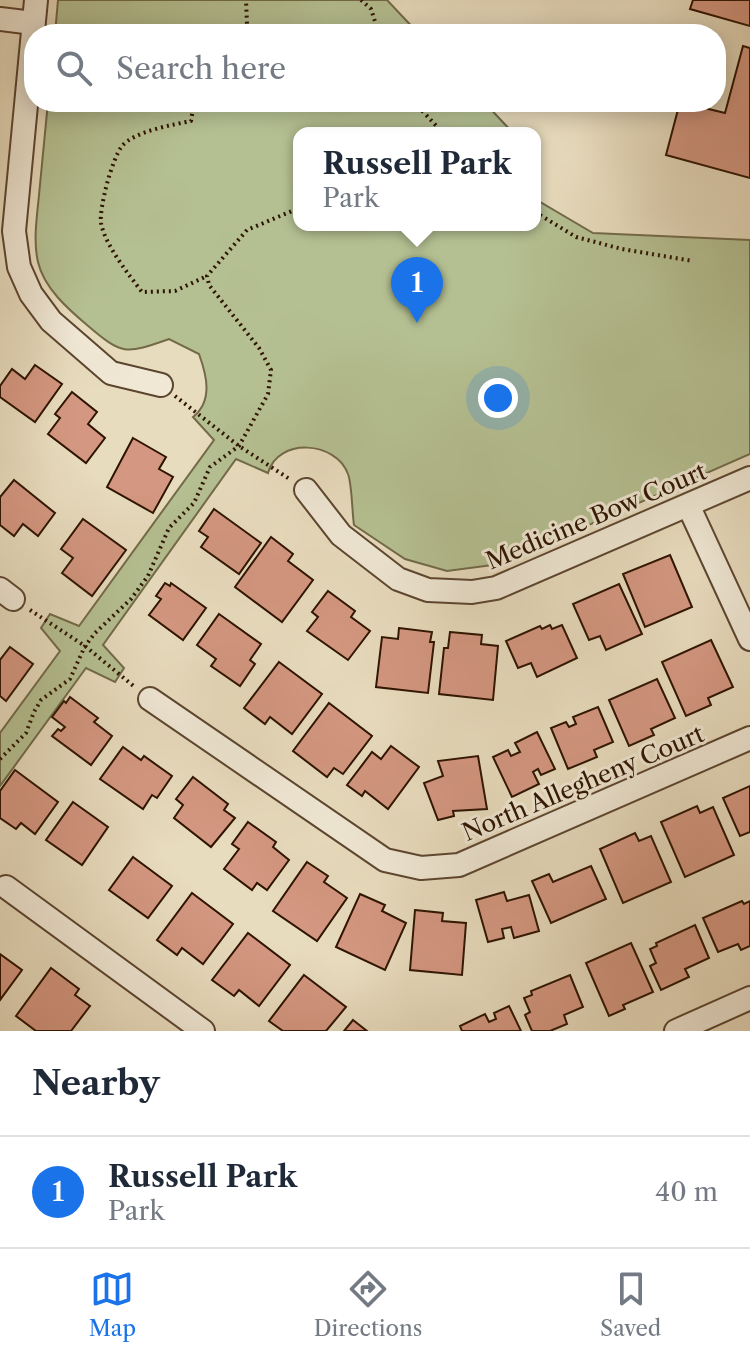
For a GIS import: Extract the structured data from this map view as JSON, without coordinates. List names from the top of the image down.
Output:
{
  "streets": {
    "street": ["Medicine Bow Court", "North Allegheny Court"]
  },
  "page": {
    "search": "Search here",
    "popup": ["Russell Park", "Park"],
    "pins": "1",
    "heading": "Nearby",
    "list": [
      {
        "mark": "1",
        "name": "Russell Park",
        "note": "Park",
        "value": "40 m"
      }
    ],
    "nav": ["Map", "Directions", "Saved"]
  }
}
